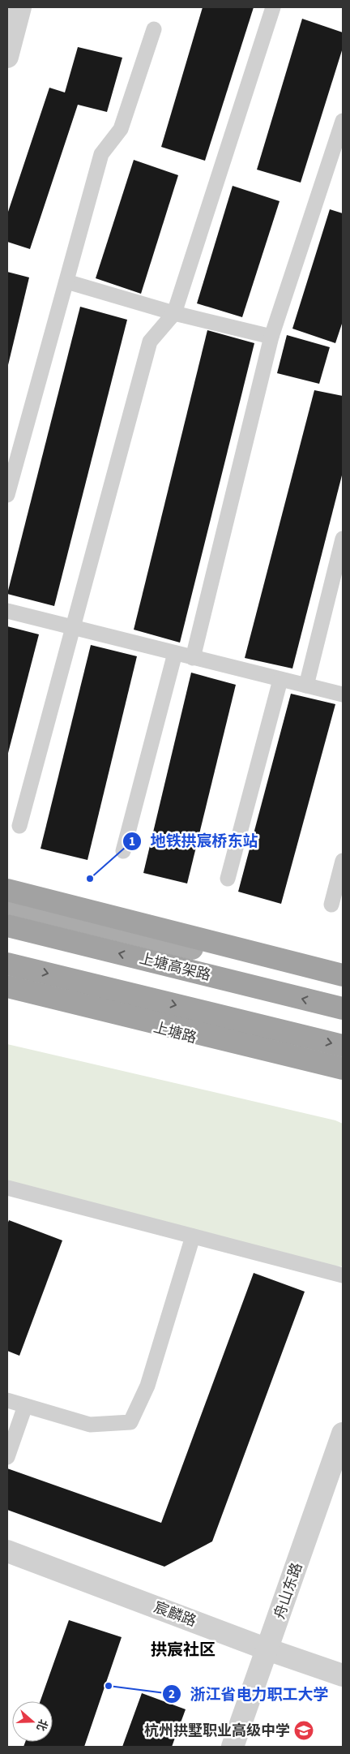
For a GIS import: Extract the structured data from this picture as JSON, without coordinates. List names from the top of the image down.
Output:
{
  "streets": {
    "highway": ["上塘高架路"],
    "main road": ["上塘路"],
    "street": ["舟山东路", "宸麟路"]
  },
  "crossings": [
    ["舟山东路", "宸麟路"]
  ],
  "districts": ["拱宸社区"],
  "places": {
    "other": ["地铁拱宸桥东站", "浙江省电力职工大学"],
    "school or university": ["杭州拱墅职业高级中学"]
  },
  "north": "right"
}
